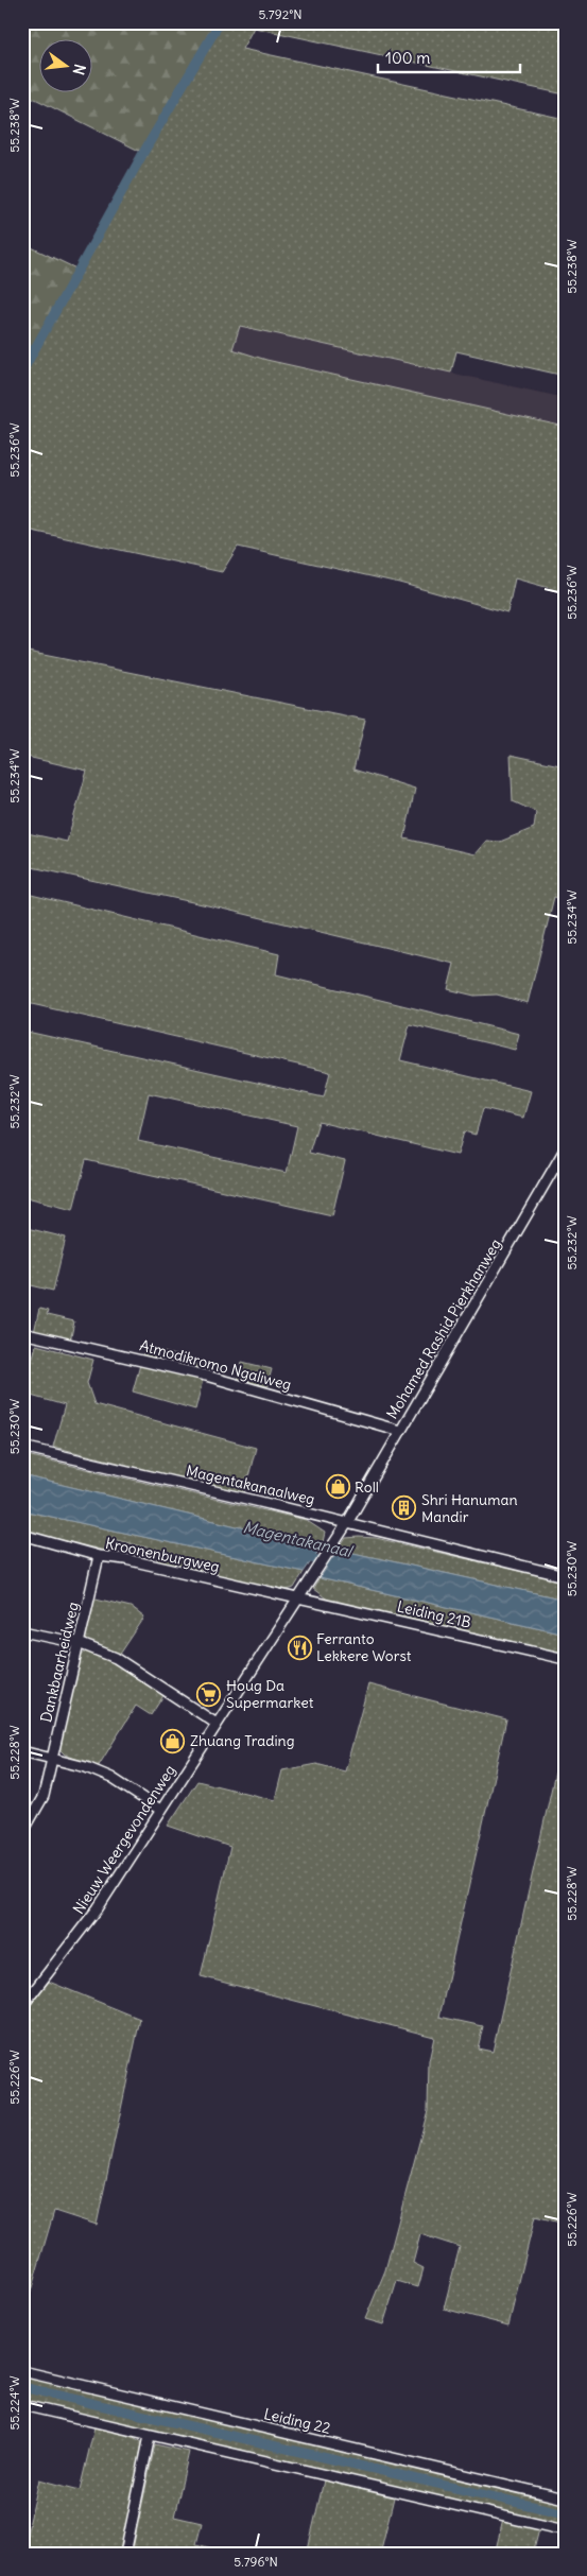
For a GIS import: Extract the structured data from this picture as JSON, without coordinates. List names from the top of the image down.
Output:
{
  "streets": {
    "street": [
      "Mohamed Rashid Pierkhanweg",
      "Atmodikromo Ngaliweg",
      "Magentakanaalweg",
      "Kroonenburgweg",
      "Leiding 21B",
      "Dankbaarheidweg",
      "Nieuw Weergevondenweg",
      "Leiding 22"
    ]
  },
  "crossings": [
    ["Mohamed Rashid Pierkhanweg", "Atmodikromo Ngaliweg"],
    ["Mohamed Rashid Pierkhanweg", "Magentakanaalweg"],
    ["Mohamed Rashid Pierkhanweg", "Nieuw Weergevondenweg"],
    ["Magentakanaalweg", "Nieuw Weergevondenweg"],
    ["Kroonenburgweg", "Leiding 21B"],
    ["Kroonenburgweg", "Dankbaarheidweg"],
    ["Kroonenburgweg", "Nieuw Weergevondenweg"],
    ["Leiding 21B", "Nieuw Weergevondenweg"]
  ],
  "water": ["Magentakanaal"],
  "places": {
    "shop": ["Roll", "Zhuang Trading"],
    "building": ["Shri Hanuman Mandir"],
    "restaurant": ["Ferranto Lekkere Worst"],
    "supermarket": ["Houg Da Supermarket"]
  },
  "scale_bar": "100 m",
  "north": "right",
  "coordinates": [
    "5.792°N",
    "55.238°W",
    "55.236°W",
    "55.234°W",
    "55.232°W",
    "55.230°W",
    "55.228°W",
    "55.226°W",
    "55.224°W",
    "5.796°N"
  ]
}
